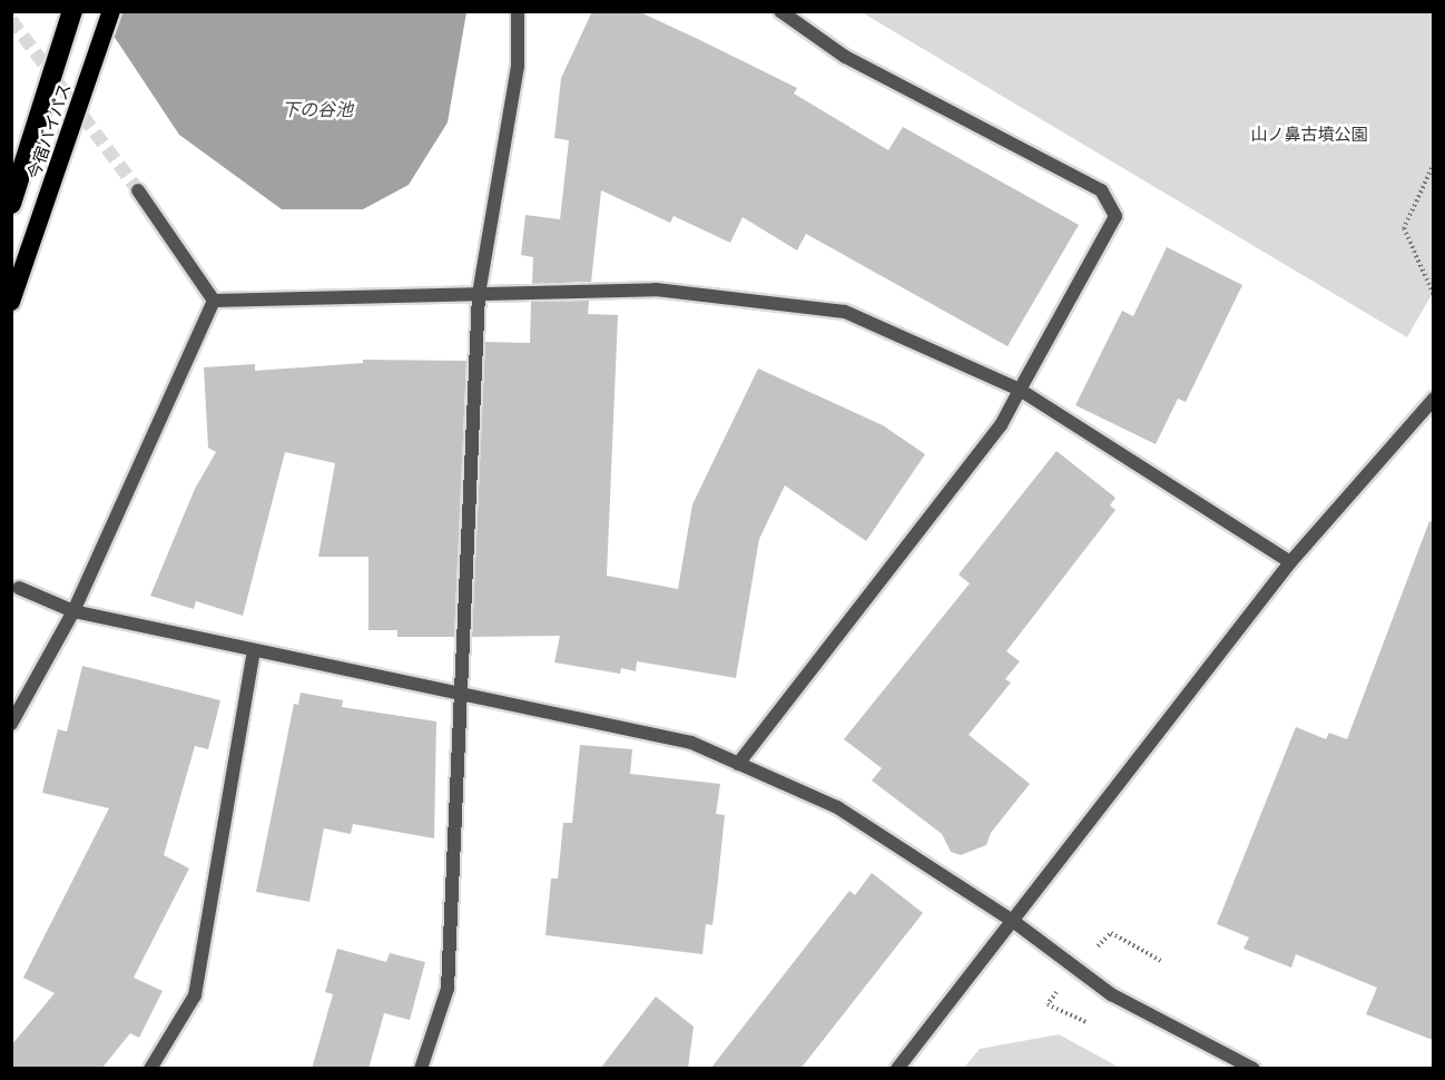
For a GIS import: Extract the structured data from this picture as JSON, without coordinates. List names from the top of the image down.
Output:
{
  "streets": {
    "highway": ["今宿バイパス"]
  },
  "water": ["下の谷池"],
  "parks": ["山ノ鼻古墳公園"]
}
